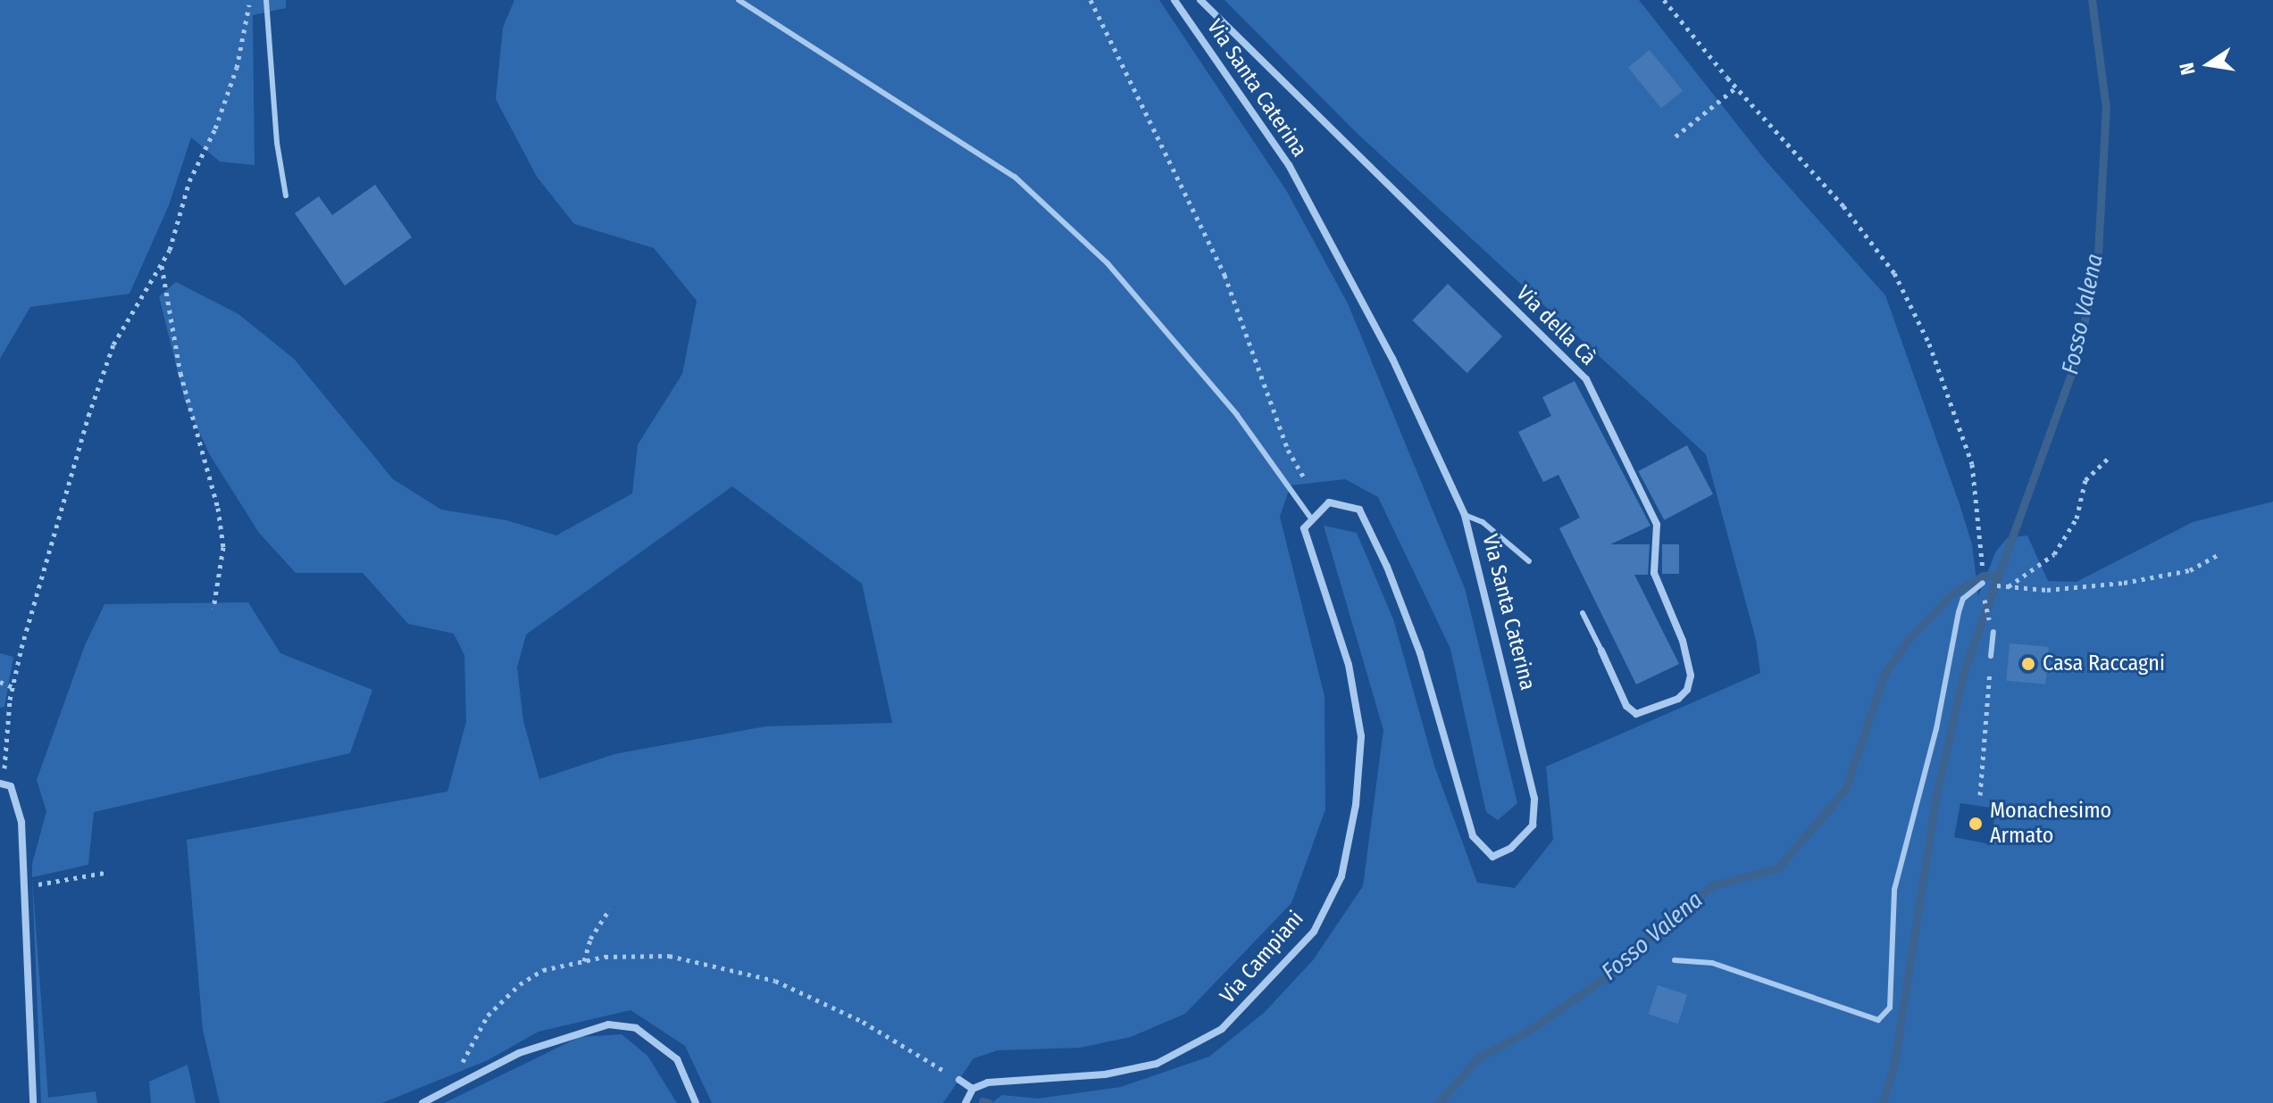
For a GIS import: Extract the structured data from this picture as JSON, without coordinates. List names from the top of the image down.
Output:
{
  "streets": {
    "street": ["Via Santa Caterina", "Via della Cà", "Via Campiani"]
  },
  "water": ["Fosso Valena"],
  "places": ["Casa Raccagni", "Monachesimo Armato"],
  "north": "left"
}
